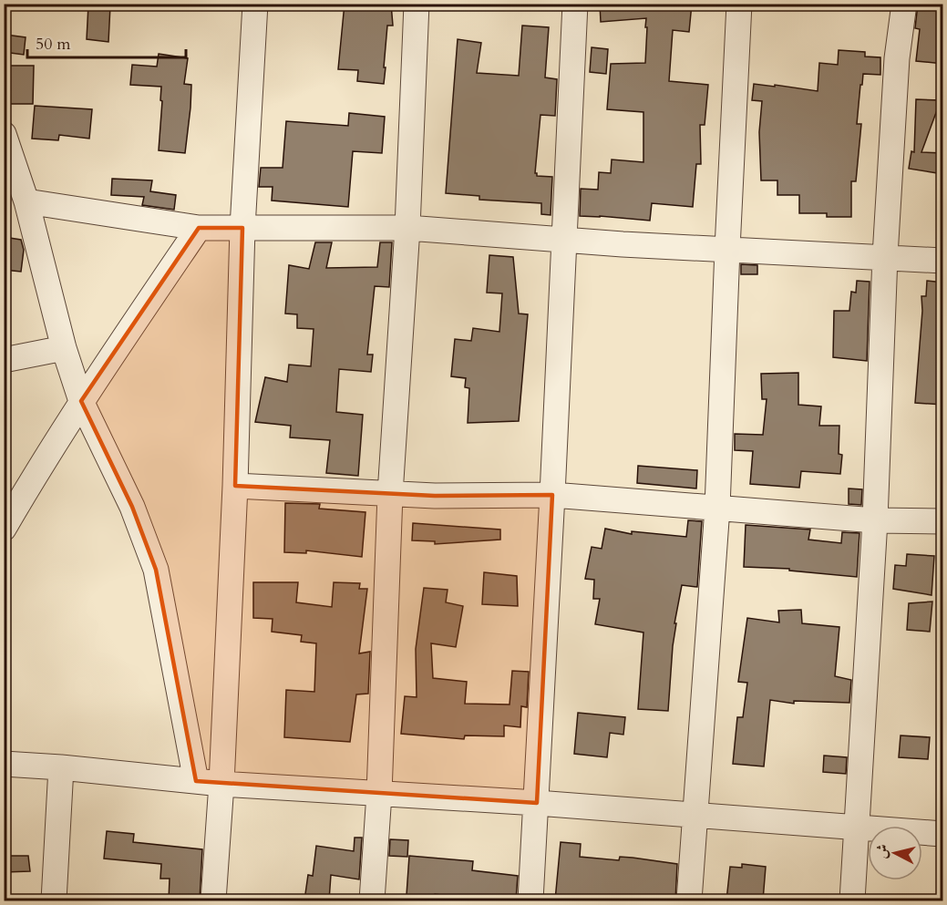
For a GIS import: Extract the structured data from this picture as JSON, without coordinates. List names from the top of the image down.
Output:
{
  "scale_bar": "50 m",
  "north": "left"
}
